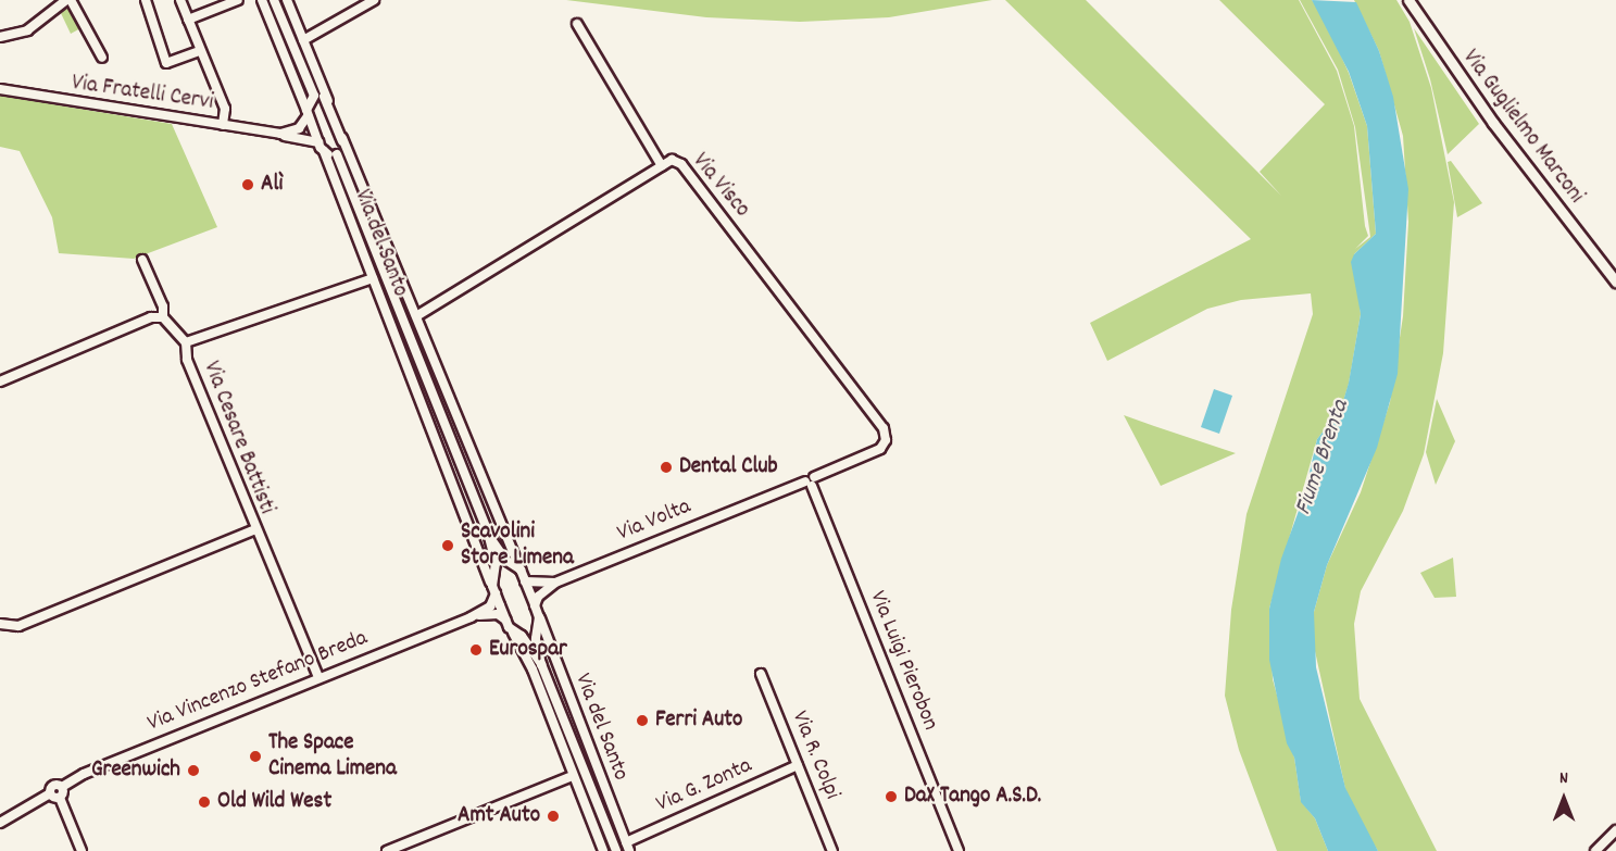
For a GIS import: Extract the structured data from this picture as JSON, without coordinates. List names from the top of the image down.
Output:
{
  "streets": {
    "main road": ["Via Guglielmo Marconi"],
    "street": [
      "Via Fratelli Cervi",
      "Via Visco",
      "Via del Santo",
      "Via Cesare Battisti",
      "Via Volta",
      "Via Luigi Pierobon",
      "Via Vincenzo Stefano Breda",
      "Via R. Colpi",
      "Via G. Zonta"
    ]
  },
  "crossings": [
    ["Via Fratelli Cervi", "Via del Santo"],
    ["Via Visco", "Via del Santo"],
    ["Via Visco", "Via Volta"],
    ["Via del Santo", "Via Vincenzo Stefano Breda"],
    ["Via del Santo", "Via G. Zonta"],
    ["Via Volta", "Via Luigi Pierobon"],
    ["Via R. Colpi", "Via G. Zonta"]
  ],
  "water": ["Fiume Brenta"],
  "places": [
    "Alì",
    "Dental Club",
    "Scavolini Store Limena",
    "Eurospar",
    "Ferri Auto",
    "The Space Cinema Limena",
    "Greenwich",
    "DaX Tango A.S.D.",
    "Old Wild West",
    "Amt Auto"
  ],
  "north": "top"
}
